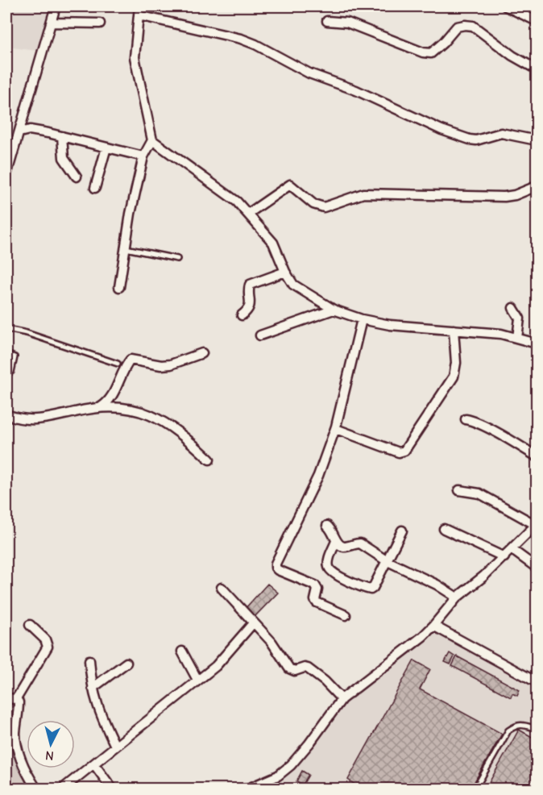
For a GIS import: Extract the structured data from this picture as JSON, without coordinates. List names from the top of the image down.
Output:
{
  "north": "bottom"
}
